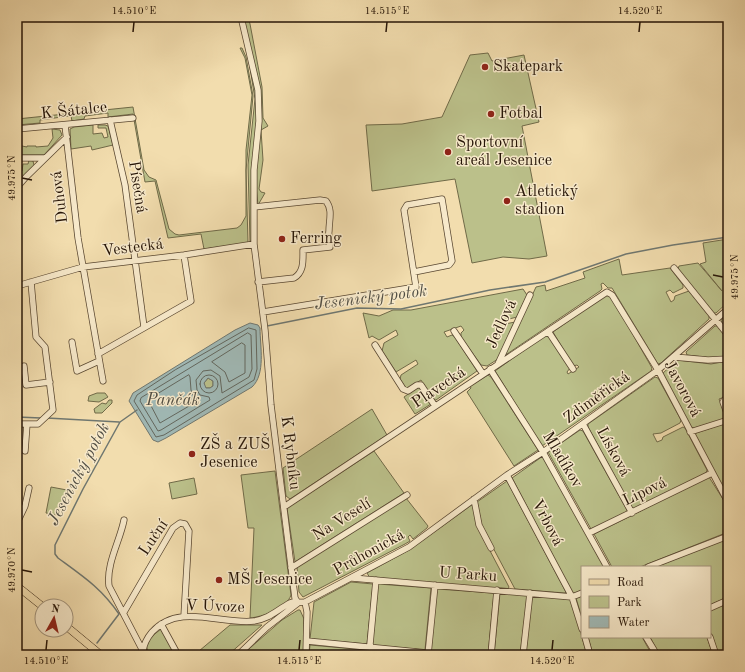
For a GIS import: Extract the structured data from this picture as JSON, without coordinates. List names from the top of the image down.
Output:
{
  "streets": {
    "street": [
      "K Šátalce",
      "Písečná",
      "Duhová",
      "Vestecká",
      "Jedlová",
      "Plavecká",
      "Javorová",
      "Zdiměřická",
      "Lísková",
      "K Rybníku",
      "Mladíkov",
      "Lipová",
      "Na Veselí",
      "Vrbová",
      "Luční",
      "Průhonická",
      "U Parku",
      "V Úvoze"
    ]
  },
  "crossings": [
    ["K Šátalce", "Písečná"],
    ["K Šátalce", "Duhová"],
    ["Písečná", "Vestecká"],
    ["Duhová", "Vestecká"],
    ["Vestecká", "K Rybníku"],
    ["Jedlová", "Plavecká"],
    ["Plavecká", "Javorová"],
    ["Plavecká", "K Rybníku"],
    ["Plavecká", "Mladíkov"],
    ["Javorová", "Zdiměřická"],
    ["Javorová", "Lipová"],
    ["Zdiměřická", "Lísková"],
    ["Zdiměřická", "Mladíkov"],
    ["Zdiměřická", "Vrbová"],
    ["Zdiměřická", "Průhonická"],
    ["Lísková", "Lipová"],
    ["K Rybníku", "Na Veselí"],
    ["K Rybníku", "Průhonická"],
    ["K Rybníku", "V Úvoze"],
    ["Mladíkov", "Lipová"],
    ["Vrbová", "U Parku"],
    ["Luční", "V Úvoze"],
    ["Průhonická", "U Parku"],
    ["Průhonická", "V Úvoze"]
  ],
  "water": ["Jesenický potok", "Pančák"],
  "places": [
    "Skatepark",
    "Fotbal",
    "Sportovní areál Jesenice",
    "Atletický stadion",
    "Ferring",
    "ZŠ a ZUŠ Jesenice",
    "MŠ Jesenice"
  ],
  "legend": ["Road", "Park", "Water"],
  "north": "top",
  "coordinates": [
    "14.510°E",
    "14.515°E",
    "14.520°E",
    "49.975°N",
    "49.970°N"
  ]
}
